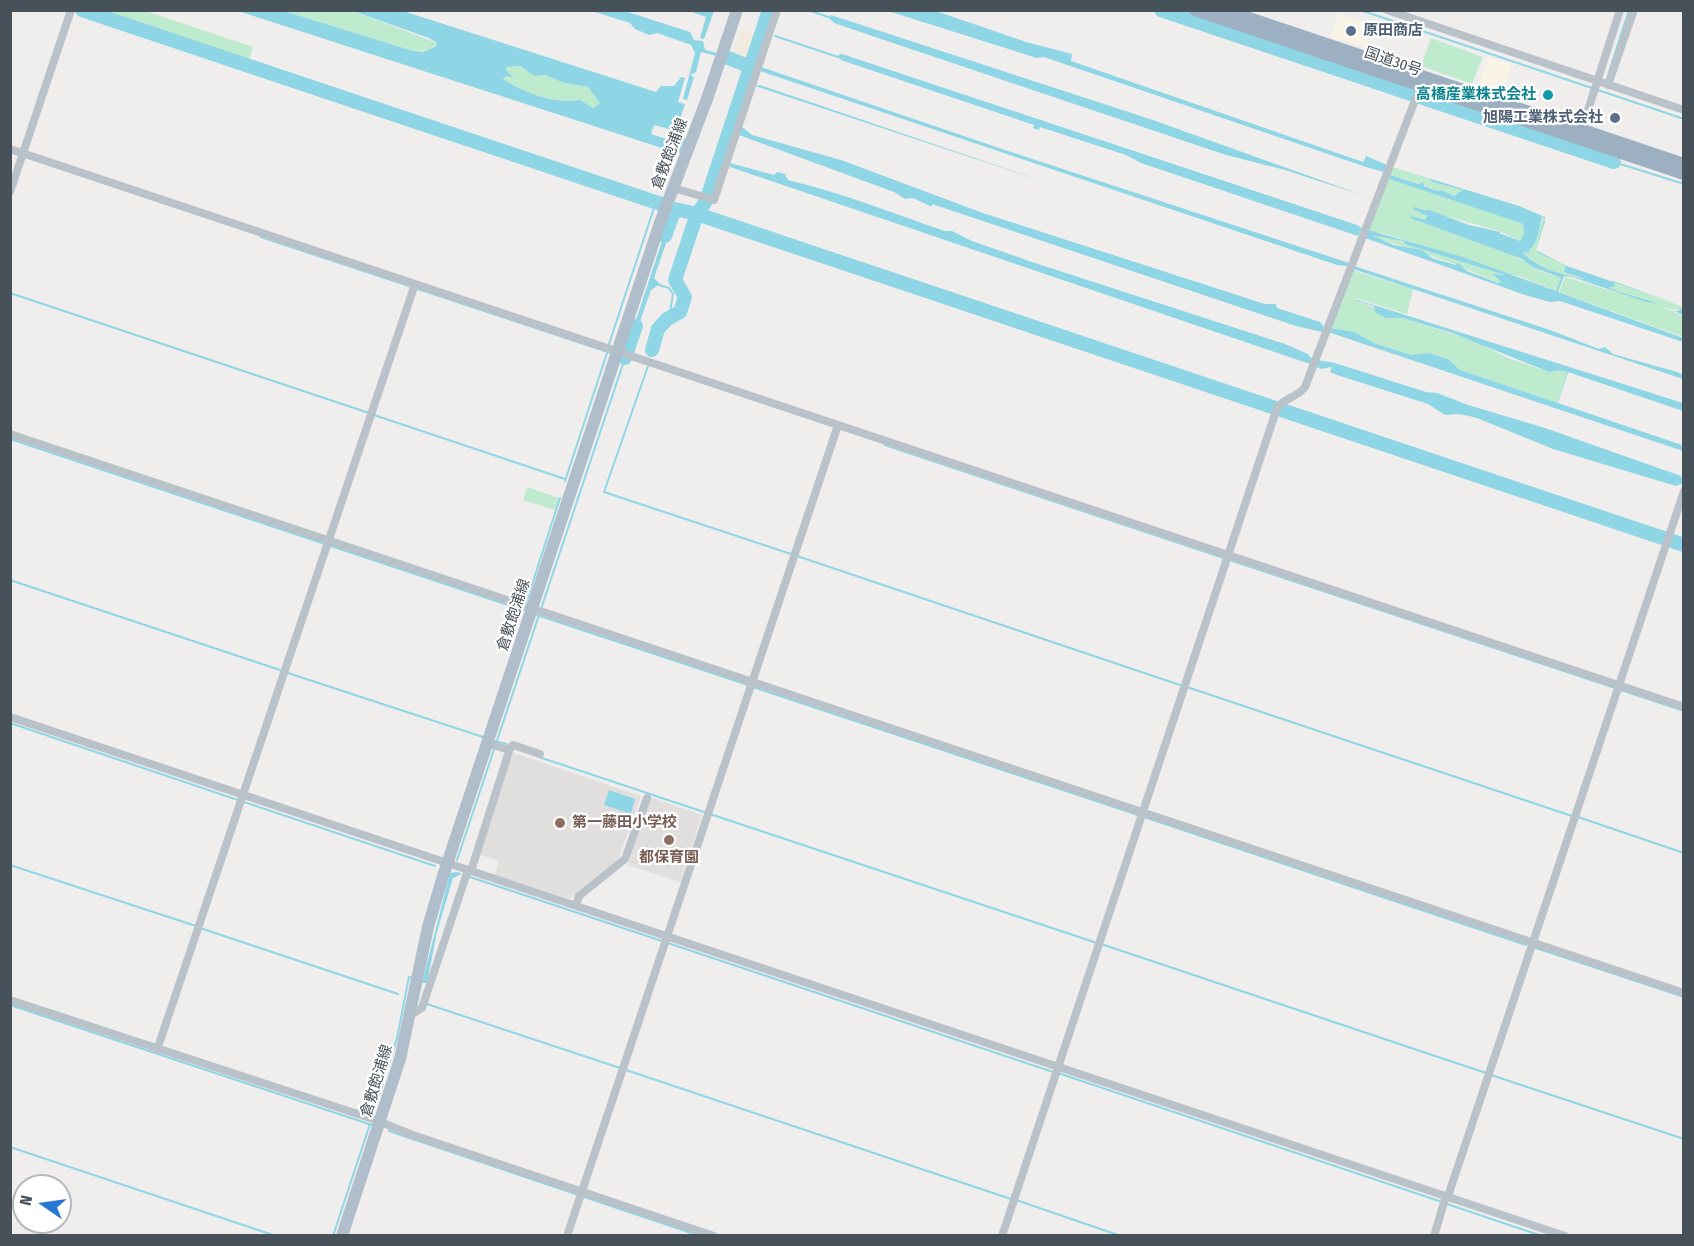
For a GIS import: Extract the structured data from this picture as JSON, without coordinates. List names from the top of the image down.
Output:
{
  "streets": {
    "highway": ["国道30号"],
    "main road": ["倉敷飽浦線"]
  },
  "places": [
    "原田商店",
    "高橋産業株式会社",
    "旭陽工業株式会社",
    "第一藤田小学校",
    "都保育園"
  ],
  "north": "left"
}
